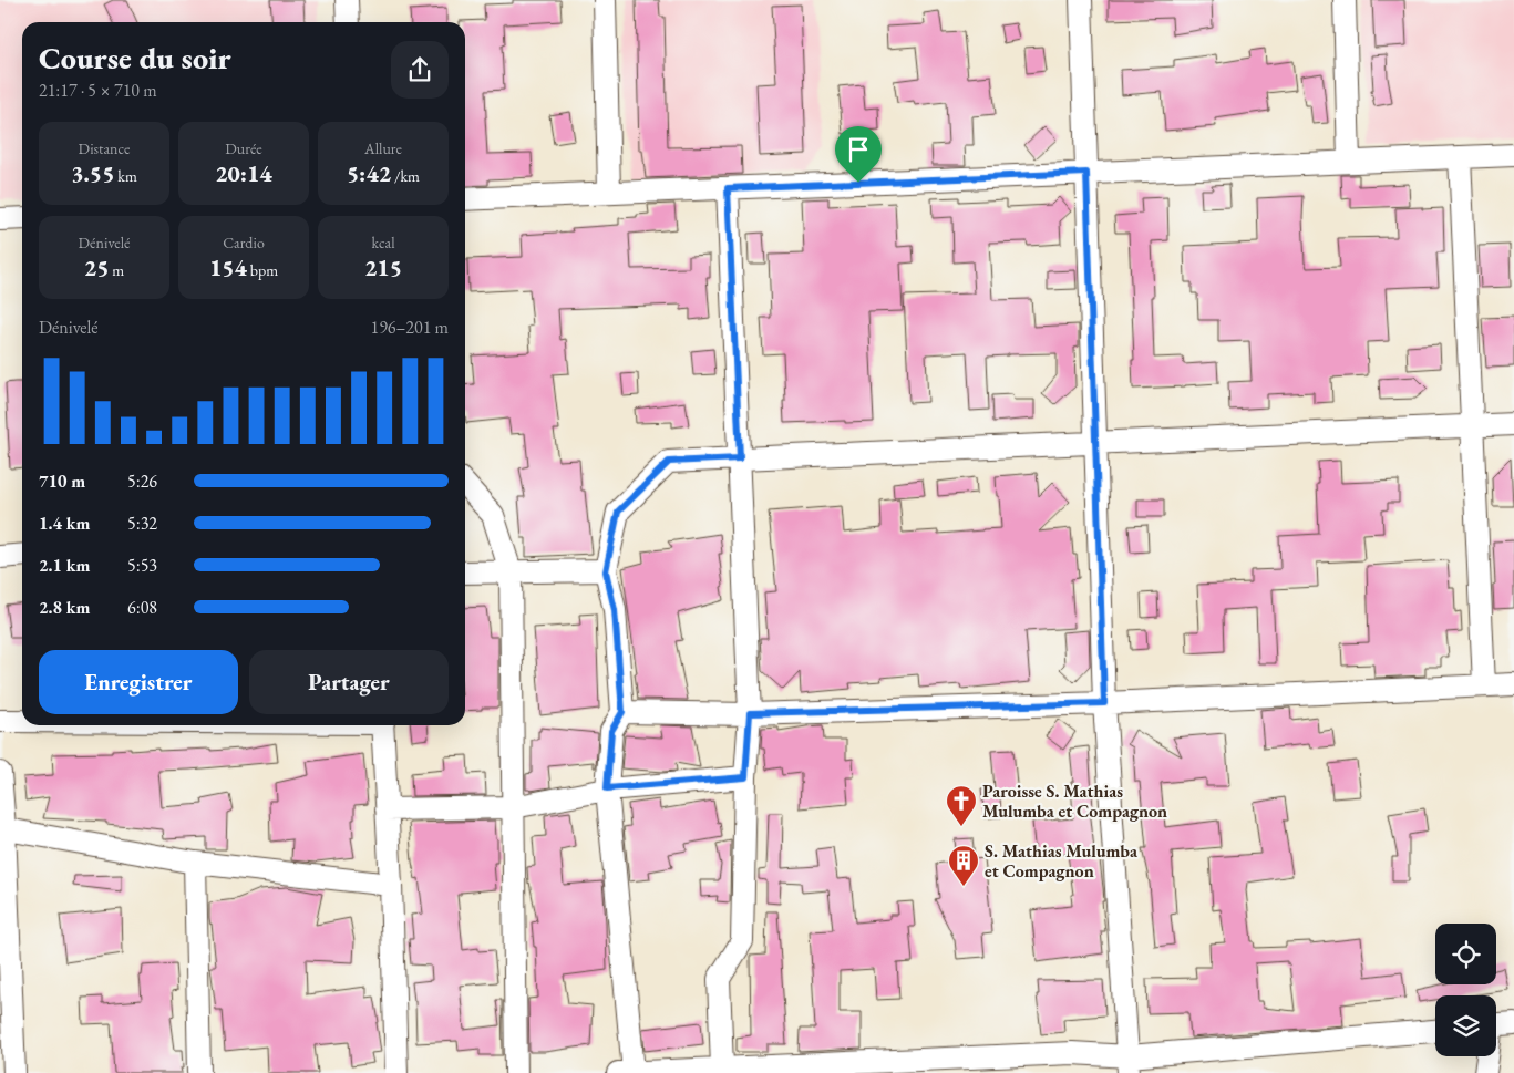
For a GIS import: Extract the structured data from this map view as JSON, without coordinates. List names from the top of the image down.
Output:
{
  "places": {
    "church": ["Paroisse S. Mathias Mulumba et Compagnon"],
    "building": ["S. Mathias Mulumba et Compagnon"]
  },
  "page": {
    "heading": ["Course du soir", "21:17 · 5 × 710 m"],
    "stats": [
      ["Distance", "3.55 km"],
      ["Durée", "20:14"],
      ["Allure", "5:42 /km"],
      ["Dénivelé", "25 m"],
      ["Cardio", "154 bpm"],
      ["kcal", "215"]
    ],
    "chart": ["Dénivelé", "196–201 m"],
    "list": [
      {
        "name": "710 m",
        "note": "5:26"
      },
      {
        "name": "1.4 km",
        "note": "5:32"
      },
      {
        "name": "2.1 km",
        "note": "5:53"
      },
      {
        "name": "2.8 km",
        "note": "6:08"
      }
    ],
    "buttons": ["Enregistrer", "Partager"]
  }
}
